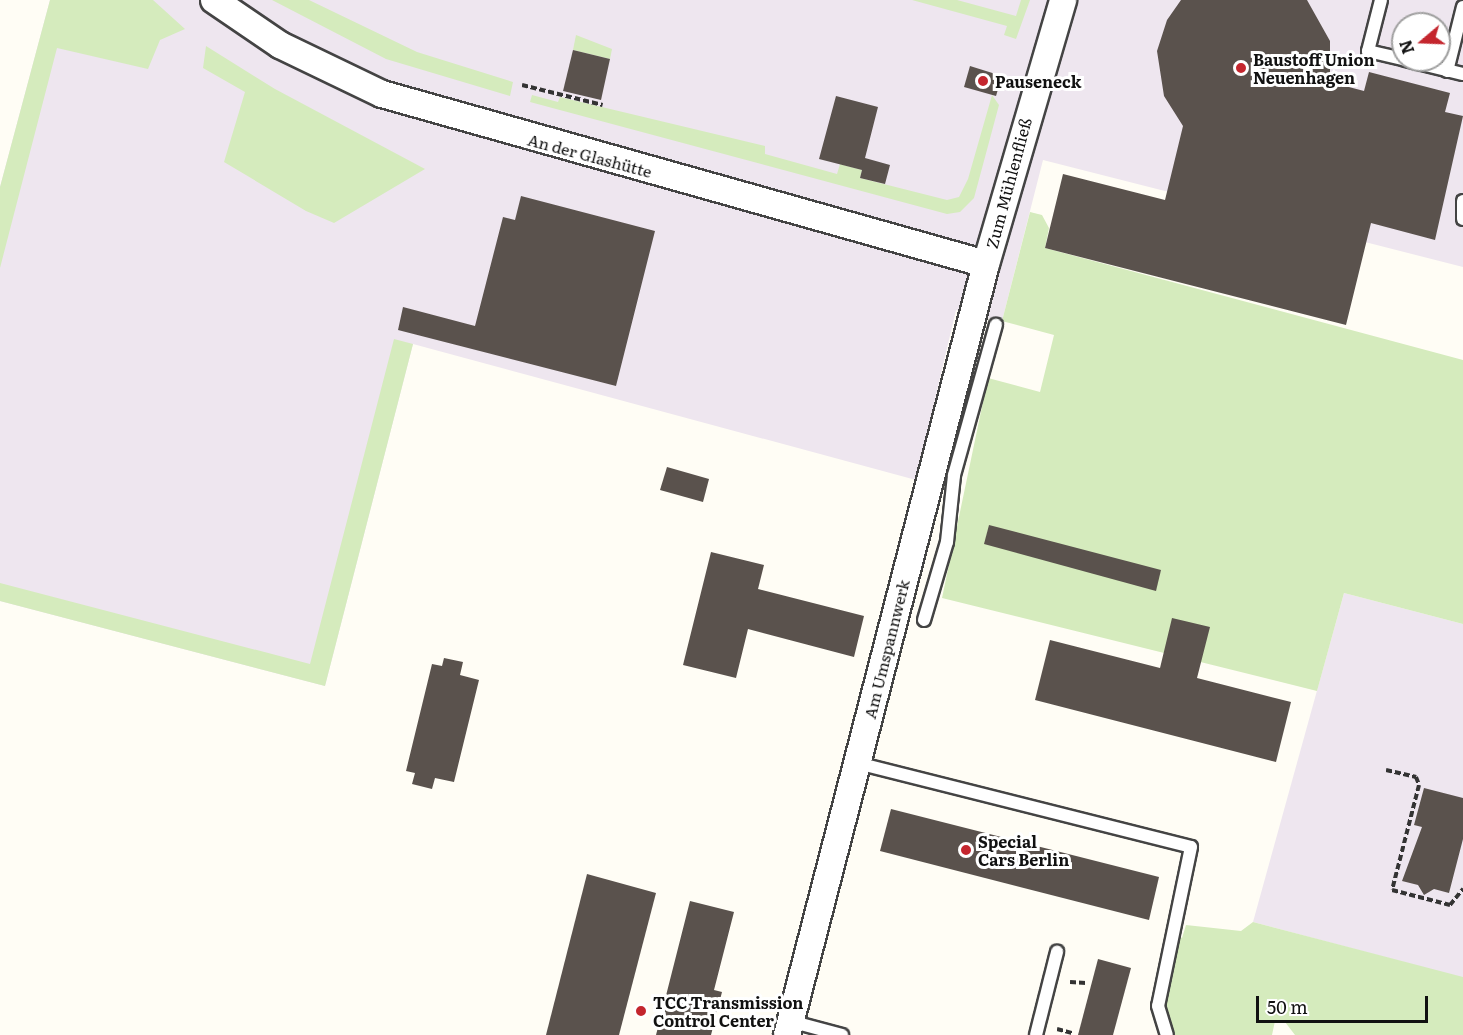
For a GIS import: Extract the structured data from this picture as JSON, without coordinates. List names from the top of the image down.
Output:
{
  "streets": {
    "street": ["An der Glashütte", "Zum Mühlenfließ", "Am Umspannwerk"]
  },
  "crossings": [
    ["An der Glashütte", "Zum Mühlenfließ"],
    ["An der Glashütte", "Am Umspannwerk"],
    ["Zum Mühlenfließ", "Am Umspannwerk"]
  ],
  "places": [
    "Baustoff Union Neuenhagen",
    "Pauseneck",
    "Special Cars Berlin",
    "TCC Transmission Control Center"
  ],
  "scale_bar": "50 m",
  "north": "left"
}
